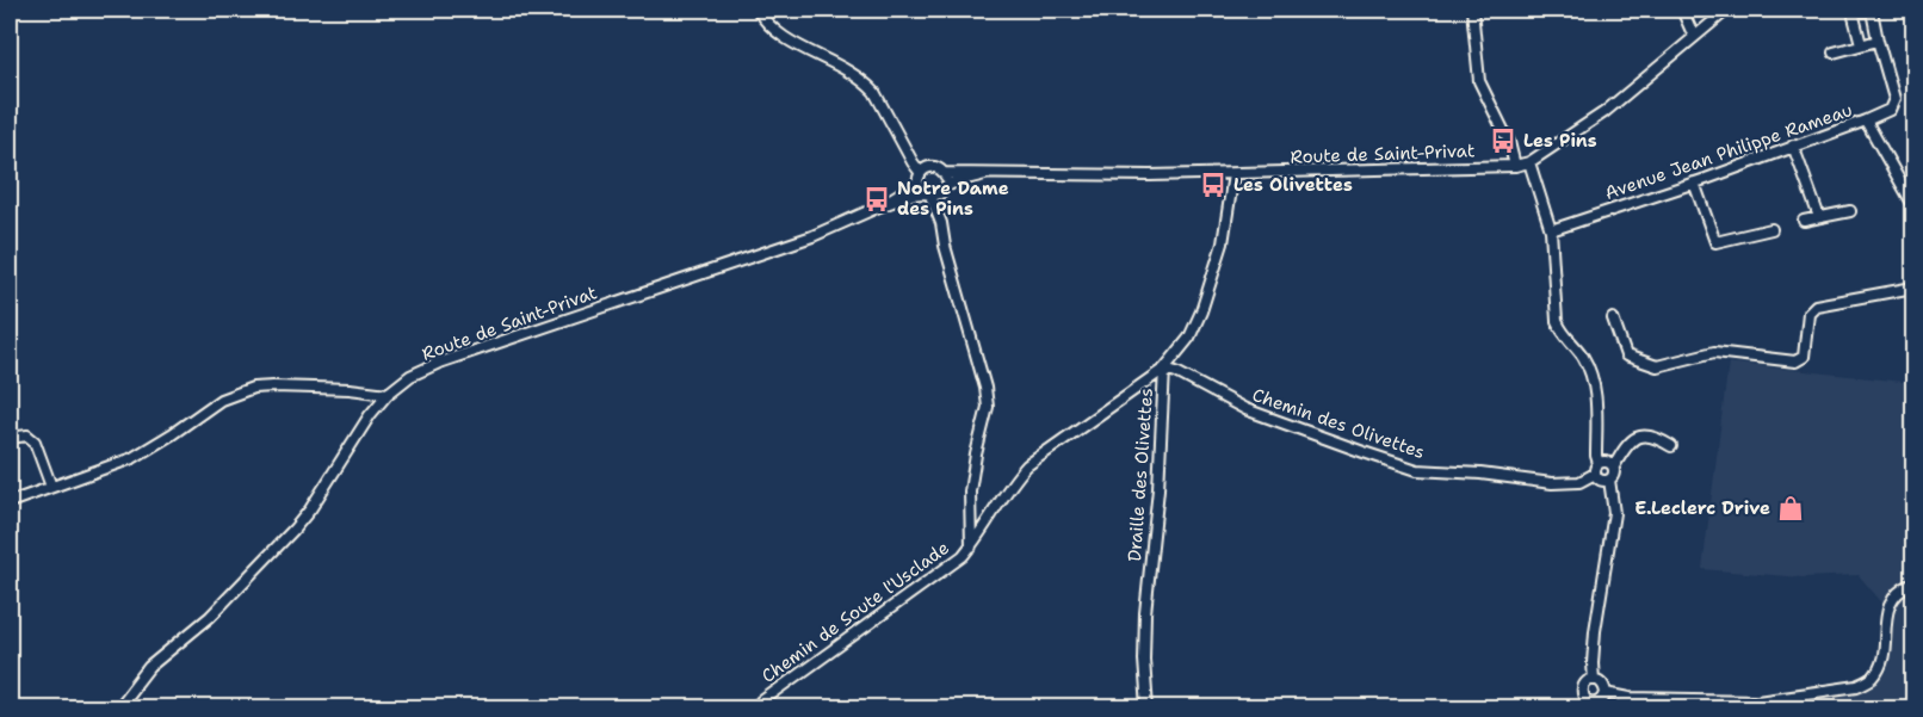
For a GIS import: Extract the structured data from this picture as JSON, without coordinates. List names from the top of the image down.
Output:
{
  "streets": {
    "street": [
      "Avenue Jean Philippe Rameau",
      "Route de Saint-Privat",
      "Chemin des Olivettes",
      "Draille des Olivettes",
      "Chemin de Soute l'Usclade"
    ]
  },
  "crossings": [
    ["Route de Saint-Privat", "Draille des Olivettes"],
    ["Chemin des Olivettes", "Draille des Olivettes"],
    ["Chemin des Olivettes", "Chemin de Soute l'Usclade"],
    ["Draille des Olivettes", "Chemin de Soute l'Usclade"]
  ],
  "places": {
    "bus stop": ["Les Pins", "Les Olivettes", "Notre Dame des Pins"],
    "shop": ["E.Leclerc Drive"]
  }
}
